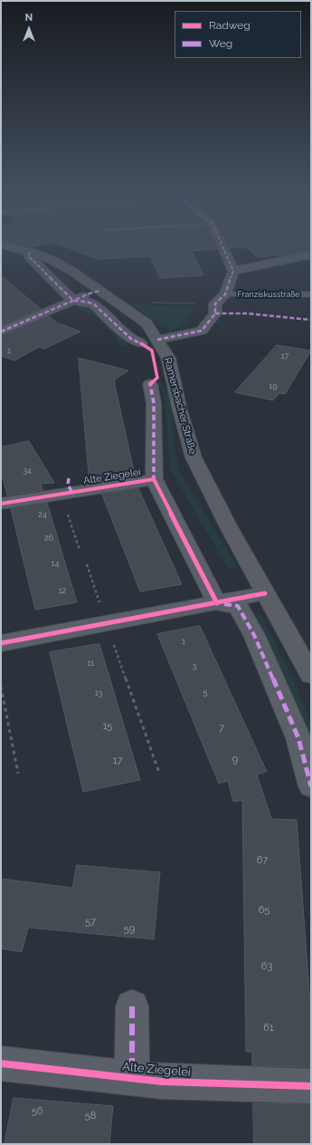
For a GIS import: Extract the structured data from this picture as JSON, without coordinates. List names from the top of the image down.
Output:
{
  "streets": {
    "main road": ["Ramersbacher Straße"],
    "street": ["Franziskusstraße", "Alte Ziegelei"]
  },
  "crossings": [
    ["Franziskusstraße", "Ramersbacher Straße"]
  ],
  "house_numbers": [
    "1",
    "17",
    "19",
    "34",
    "24",
    "26",
    "14",
    "12",
    "1",
    "11",
    "3",
    "5",
    "13",
    "15",
    "7",
    "9",
    "17",
    "67",
    "65",
    "57",
    "59",
    "63",
    "61",
    "56",
    "58"
  ],
  "legend": ["Radweg", "Weg"],
  "north": "top"
}
